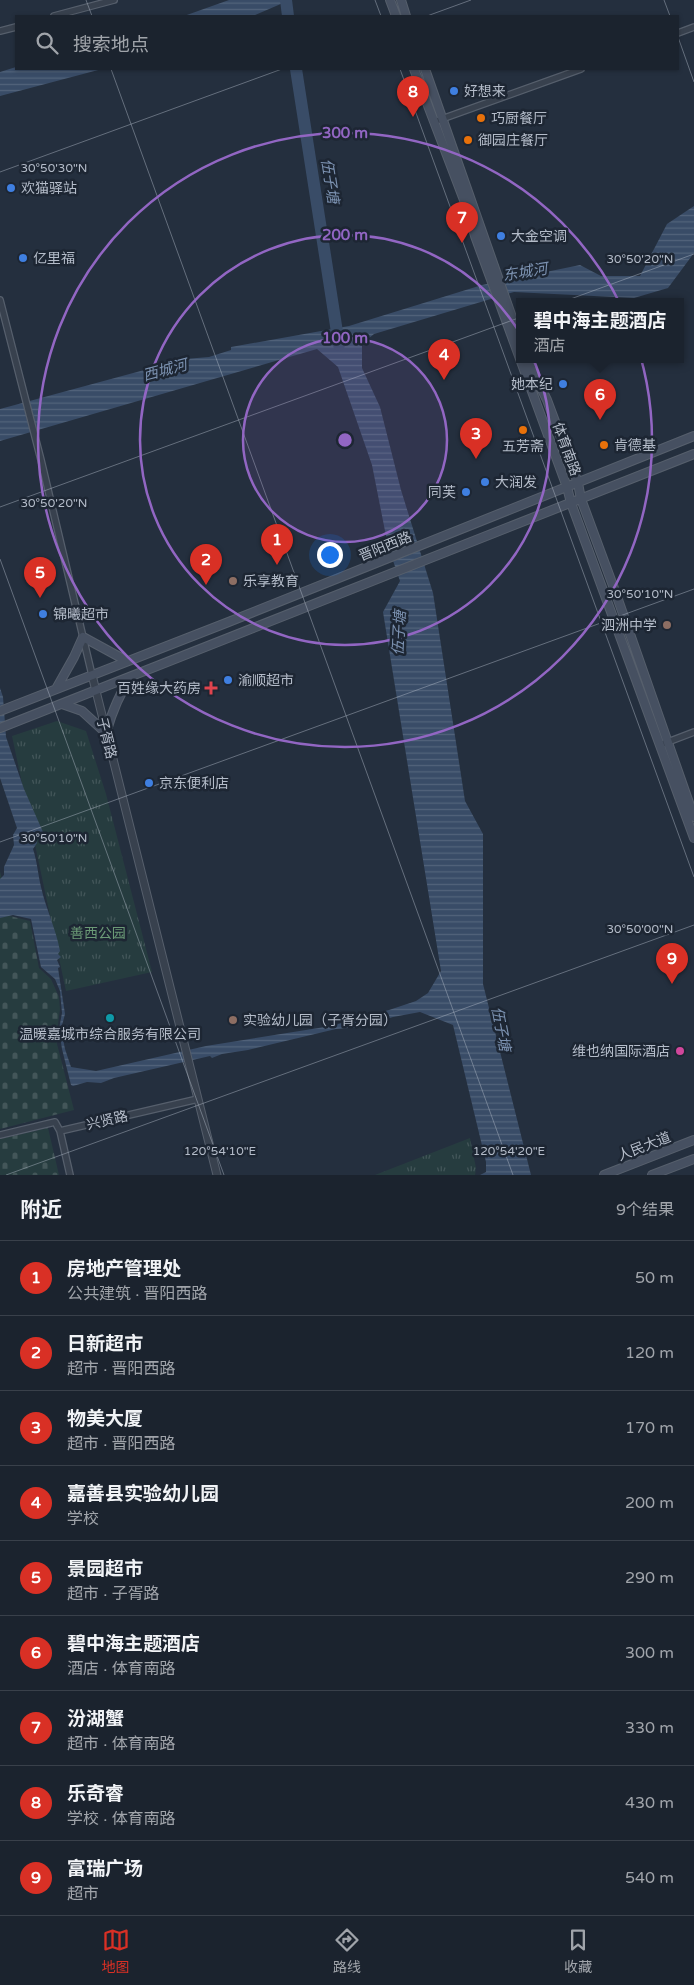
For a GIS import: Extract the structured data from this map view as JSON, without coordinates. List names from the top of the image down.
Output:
{
  "streets": {
    "main road": ["体育南路", "晋阳西路", "人民大道"],
    "street": ["子胥路", "兴贤路"]
  },
  "crossings": [
    ["体育南路", "晋阳西路"],
    ["晋阳西路", "子胥路"],
    ["子胥路", "兴贤路"]
  ],
  "water": ["伍子塘", "东城河", "西城河"],
  "parks": ["善西公园"],
  "places": {
    "other": [
      "好想来",
      "巧厨餐厅",
      "御园庄餐厅",
      "欢猫驿站",
      "大金空调",
      "亿里福",
      "她本纪",
      "五芳斋",
      "肯德基",
      "大润发",
      "同芙",
      "乐享教育",
      "锦曦超市",
      "泗洲中学",
      "渝顺超市",
      "京东便利店",
      "温暖嘉城市综合服务有限公司",
      "实验幼儿园（子胥分园）",
      "维也纳国际酒店"
    ],
    "health": ["百姓缘大药房"]
  },
  "page": {
    "search": "搜索地点",
    "pins": [
      "8",
      "7",
      "4",
      "6",
      "3",
      "1",
      "2",
      "5",
      "9"
    ],
    "popup": ["碧中海主题酒店", "酒店"],
    "heading": ["附近", "9个结果"],
    "list": [
      {
        "mark": "1",
        "name": "房地产管理处",
        "note": "公共建筑 · 晋阳西路",
        "value": "50 m"
      },
      {
        "mark": "2",
        "name": "日新超市",
        "note": "超市 · 晋阳西路",
        "value": "120 m"
      },
      {
        "mark": "3",
        "name": "物美大厦",
        "note": "超市 · 晋阳西路",
        "value": "170 m"
      },
      {
        "mark": "4",
        "name": "嘉善县实验幼儿园",
        "note": "学校",
        "value": "200 m"
      },
      {
        "mark": "5",
        "name": "景园超市",
        "note": "超市 · 子胥路",
        "value": "290 m"
      },
      {
        "mark": "6",
        "name": "碧中海主题酒店",
        "note": "酒店 · 体育南路",
        "value": "300 m"
      },
      {
        "mark": "7",
        "name": "汾湖蟹",
        "note": "超市 · 体育南路",
        "value": "330 m"
      },
      {
        "mark": "8",
        "name": "乐奇睿",
        "note": "学校 · 体育南路",
        "value": "430 m"
      },
      {
        "mark": "9",
        "name": "富瑞广场",
        "note": "超市",
        "value": "540 m"
      }
    ],
    "nav": ["地图", "路线", "收藏"]
  },
  "coordinates": [
    "30°50'30\"N",
    "30°50'20\"N",
    "30°50'10\"N",
    "30°50'00\"N",
    "120°54'10\"E",
    "120°54'20\"E"
  ],
  "rings": ["300 m", "200 m", "100 m"]
}
